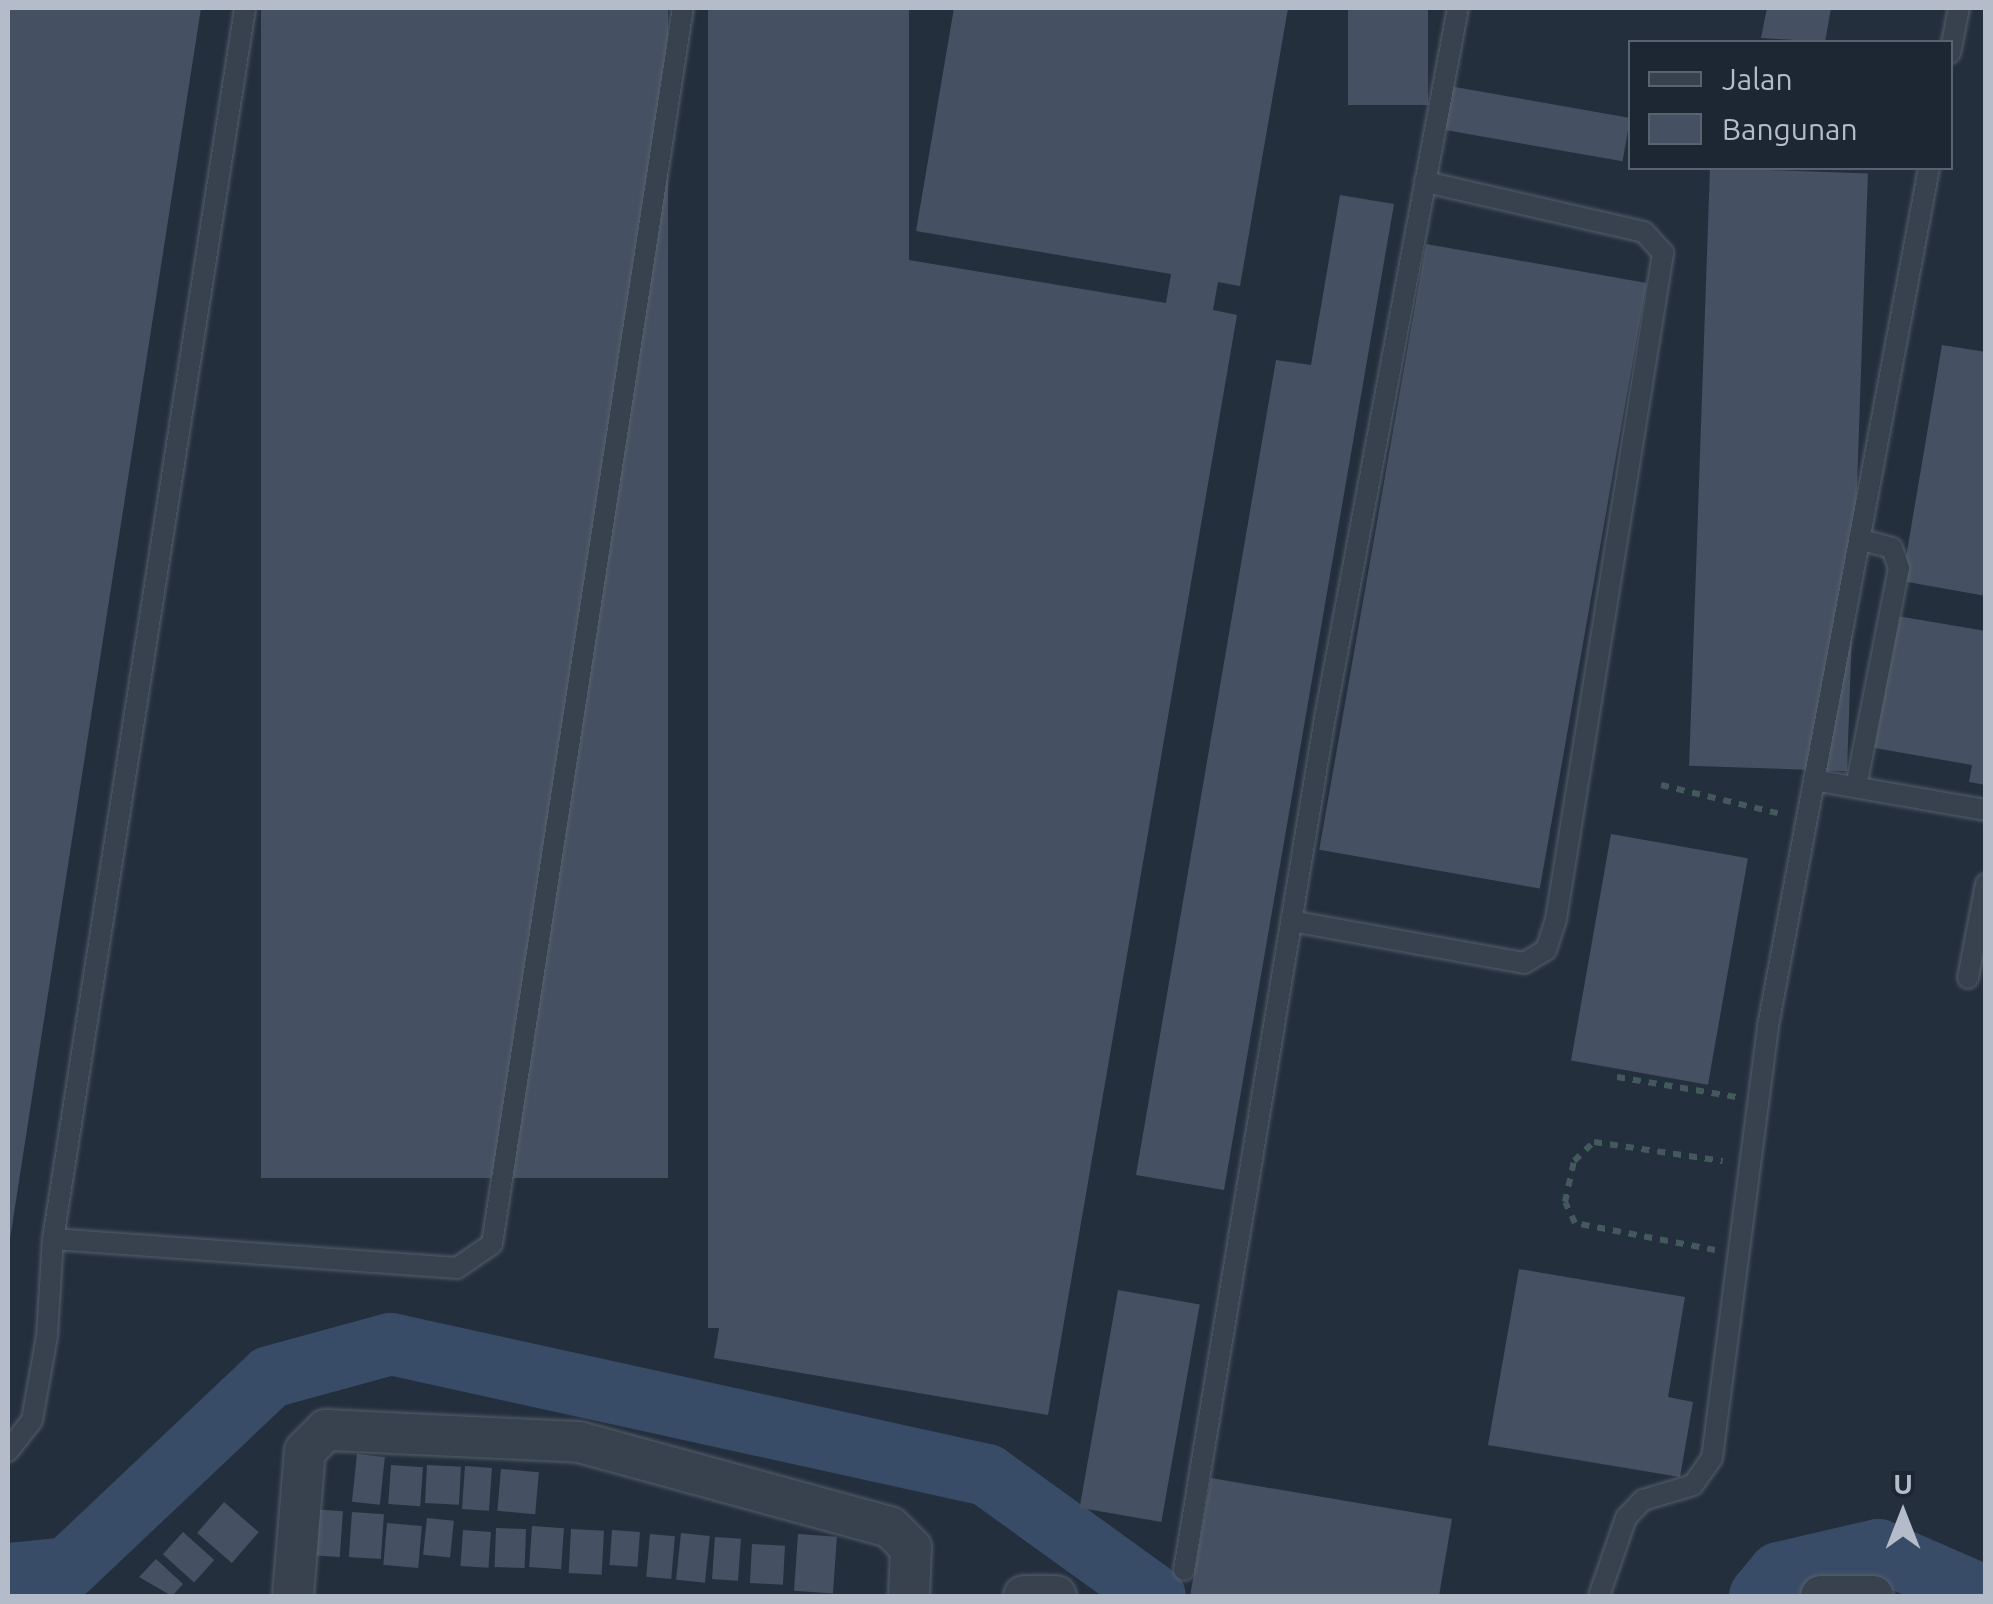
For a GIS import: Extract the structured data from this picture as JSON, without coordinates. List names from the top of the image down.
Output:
{
  "legend": ["Jalan", "Bangunan"],
  "north": "top"
}
